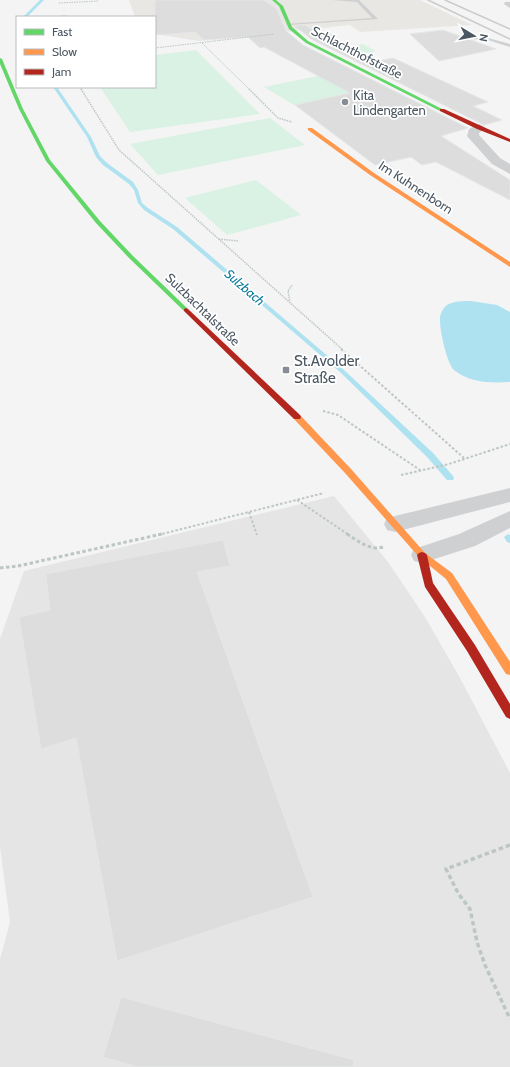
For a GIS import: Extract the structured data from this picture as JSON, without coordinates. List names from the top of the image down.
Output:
{
  "streets": {
    "main road": ["Schlachthofstraße", "Im Kuhnenborn", "Sulzbachtalstraße"]
  },
  "water": ["Sulzbach"],
  "places": {
    "other": ["Kita Lindengarten"],
    "transit": ["St.Avolder Straße"]
  },
  "legend": ["Fast", "Slow", "Jam"],
  "north": "right"
}
